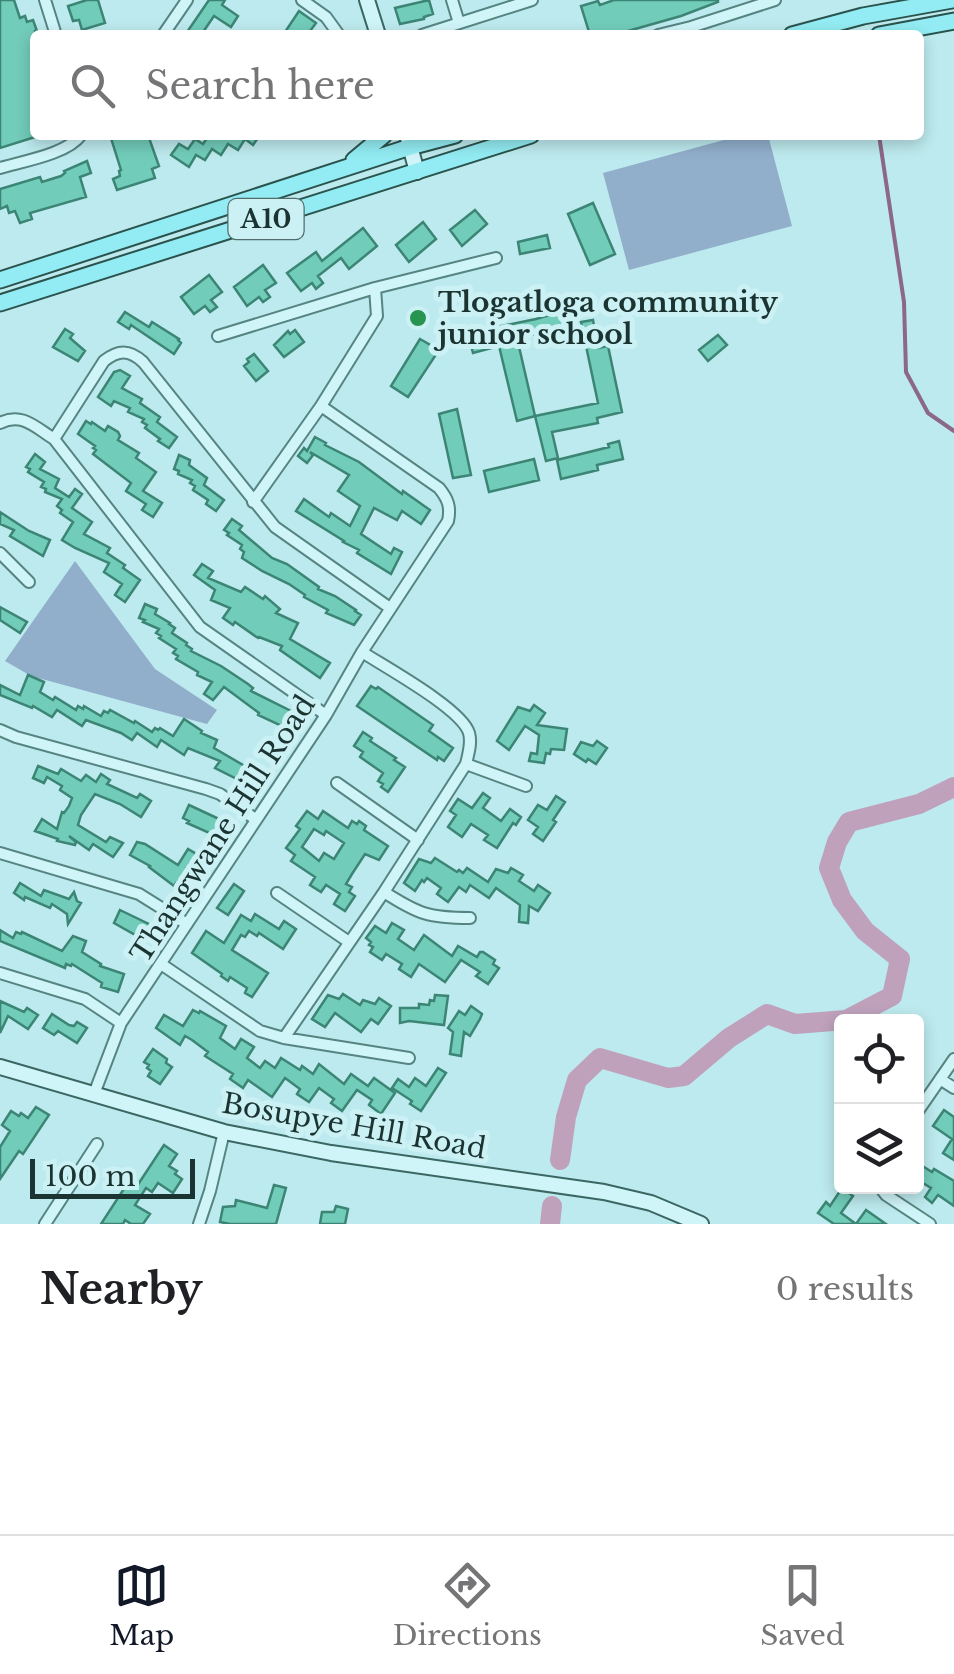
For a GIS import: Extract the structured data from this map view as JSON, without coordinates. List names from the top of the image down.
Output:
{
  "streets": {
    "main road": ["A10"],
    "street": ["Thangwane Hill Road", "Bosupye Hill Road"]
  },
  "crossings": [
    ["Thangwane Hill Road", "Bosupye Hill Road"]
  ],
  "places": ["Tlogatloga community junior school"],
  "scale_bar": "100 m",
  "page": {
    "search": "Search here",
    "scale": "100 m",
    "heading": ["Nearby", "0 results"],
    "nav": ["Map", "Directions", "Saved"]
  }
}
